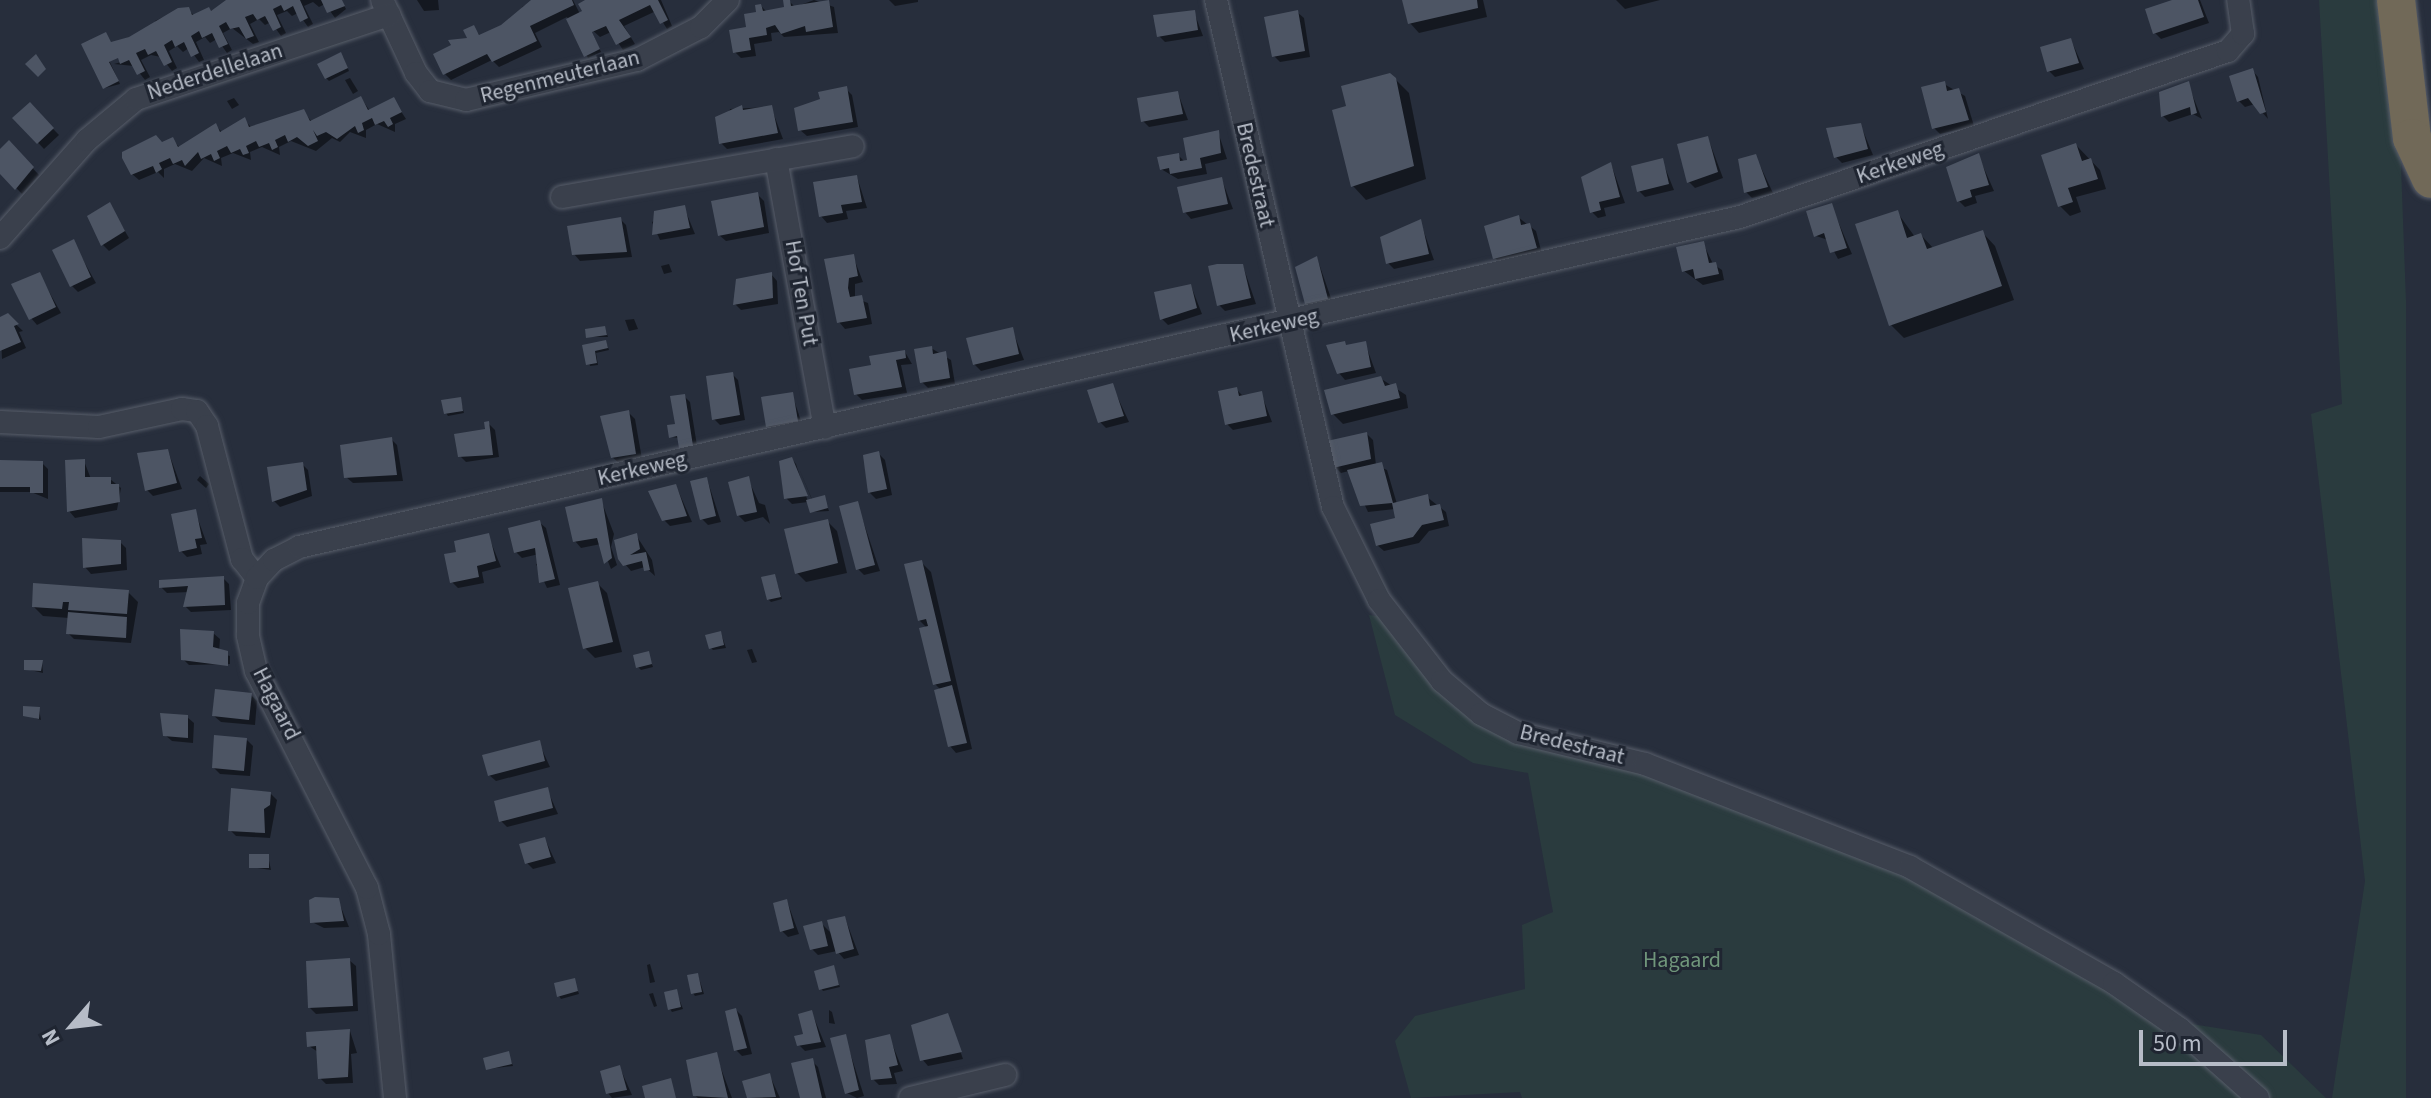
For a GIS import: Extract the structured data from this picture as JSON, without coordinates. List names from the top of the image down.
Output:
{
  "streets": {
    "street": [
      "Nederdellelaan",
      "Regenmeuterlaan",
      "Kerkeweg",
      "Bredestraat",
      "Hof Ten Put",
      "Hagaard"
    ]
  },
  "crossings": [
    ["Nederdellelaan", "Regenmeuterlaan"],
    ["Kerkeweg", "Bredestraat"],
    ["Kerkeweg", "Hof Ten Put"],
    ["Kerkeweg", "Hagaard"]
  ],
  "parks": ["Hagaard"],
  "scale_bar": "50 m",
  "north": "bottom left"
}
